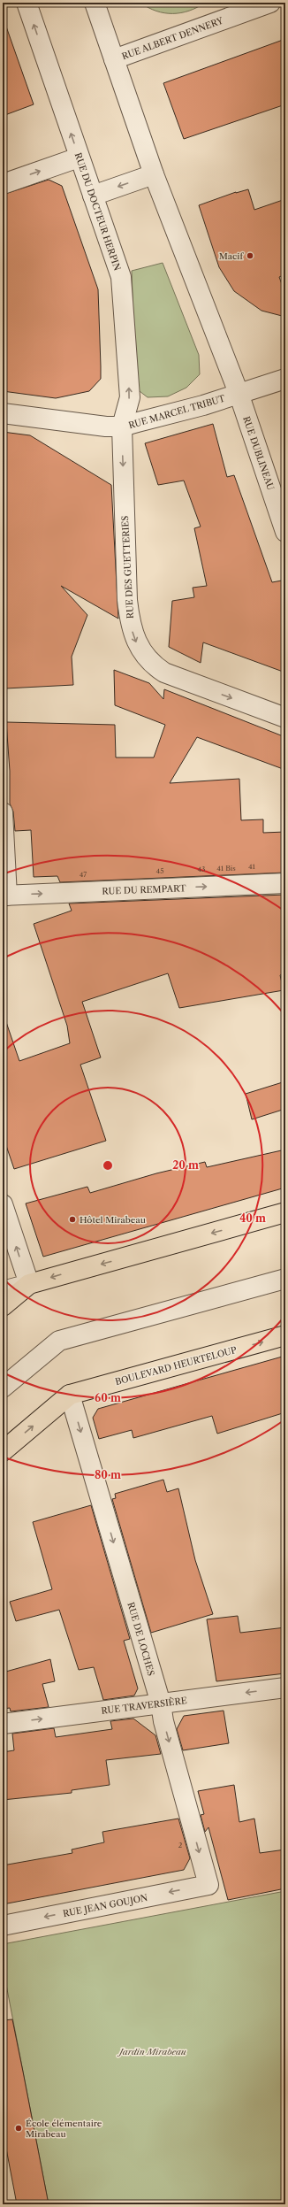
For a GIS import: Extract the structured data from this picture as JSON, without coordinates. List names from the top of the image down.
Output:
{
  "streets": {
    "main road": ["BOULEVARD HEURTELOUP"],
    "street": [
      "RUE ALBERT DENNERY",
      "RUE DU DOCTEUR HERPIN",
      "RUE MARCEL TRIBUT",
      "RUE DUBLINEAU",
      "RUE DES GUETTERIES",
      "RUE DU REMPART",
      "RUE DE LOCHES",
      "RUE TRAVERSIÈRE",
      "RUE JEAN GOUJON"
    ]
  },
  "crossings": [
    ["RUE DU DOCTEUR HERPIN", "RUE MARCEL TRIBUT"],
    ["RUE DU DOCTEUR HERPIN", "RUE DES GUETTERIES"],
    ["RUE MARCEL TRIBUT", "RUE DUBLINEAU"],
    ["RUE MARCEL TRIBUT", "RUE DES GUETTERIES"],
    ["BOULEVARD HEURTELOUP", "RUE DE LOCHES"],
    ["RUE DE LOCHES", "RUE TRAVERSIÈRE"],
    ["RUE DE LOCHES", "RUE JEAN GOUJON"]
  ],
  "one_way": [
    "RUE DES GUETTERIES",
    "RUE DU REMPART",
    "RUE DE LOCHES",
    "RUE JEAN GOUJON"
  ],
  "parks": ["Jardin Mirabeau"],
  "places": ["Macif", "Hôtel Mirabeau", "École élémentaire Mirabeau"],
  "house_numbers": [
    "41",
    "41 Bis",
    "43",
    "45",
    "47",
    "2"
  ],
  "rings": [
    "20 m",
    "40 m",
    "60 m",
    "80 m"
  ]
}
